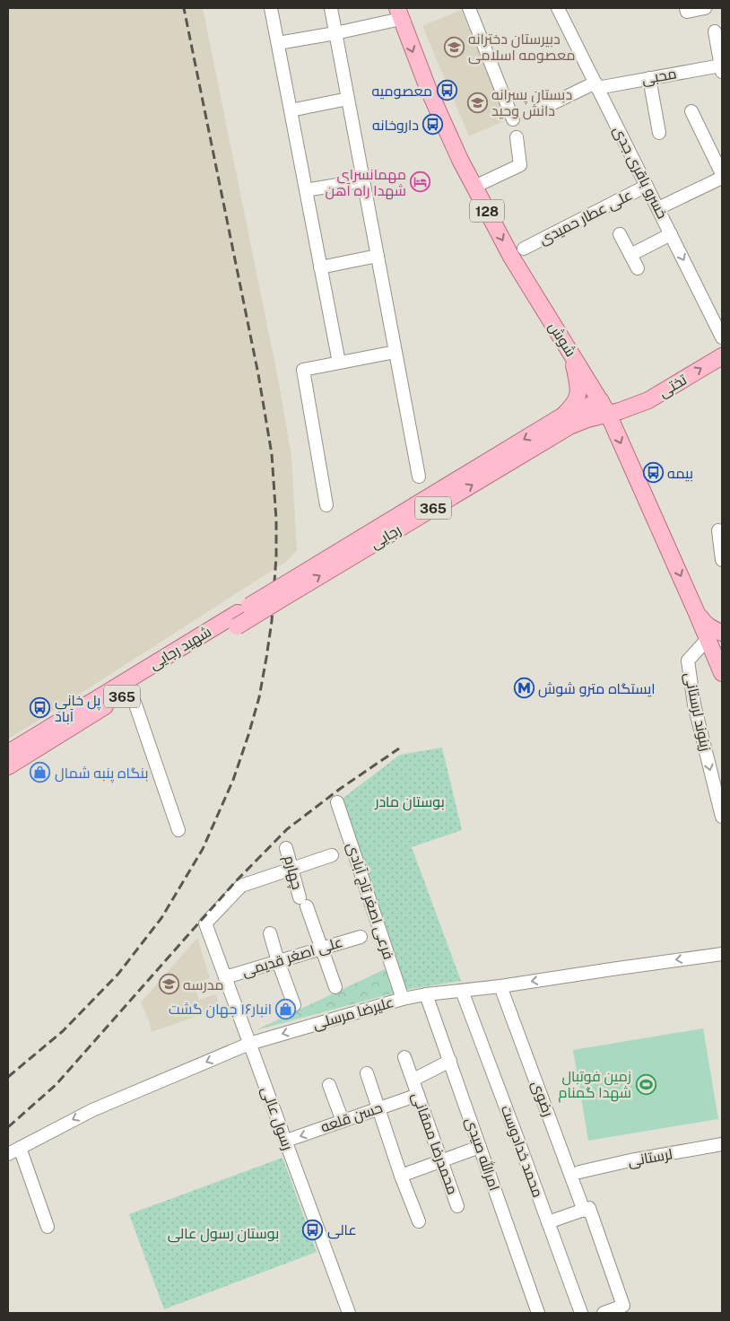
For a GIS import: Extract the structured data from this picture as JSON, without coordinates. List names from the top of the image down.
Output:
{
  "streets": {
    "main road": [
      "128",
      "شوش",
      "تختی",
      "365",
      "رجایی",
      "شهید رجایی"
    ],
    "street": [
      "محبی",
      "خسرو باقری جدی",
      "علی عطار حمیدی",
      "زینوند لرستانی",
      "چهارم",
      "فرعی اصغر تاج آبادی",
      "علی اصغر قدیمی",
      "علیرضا مرسلی",
      "رضوی",
      "حسن قلعه",
      "رسول عالی",
      "محمدرضا ممقانی",
      "محمد خدادوست",
      "امرالله صیدی",
      "لرستانی"
    ]
  },
  "crossings": [
    ["محبی", "خسرو باقری جدی"],
    ["خسرو باقری جدی", "علی عطار حمیدی"],
    ["شوش", "تختی"],
    ["شوش", "365"],
    ["شوش", "زینوند لرستانی"],
    ["تختی", "365"],
    ["365", "رجایی"],
    ["رجایی", "شهید رجایی"],
    ["چهارم", "علی اصغر قدیمی"],
    ["چهارم", "رسول عالی"],
    ["فرعی اصغر تاج آبادی", "علیرضا مرسلی"],
    ["علی اصغر قدیمی", "رسول عالی"],
    ["علیرضا مرسلی", "رضوی"],
    ["علیرضا مرسلی", "رسول عالی"],
    ["علیرضا مرسلی", "محمد خدادوست"],
    ["علیرضا مرسلی", "امرالله صیدی"],
    ["حسن قلعه", "رسول عالی"],
    ["حسن قلعه", "محمدرضا ممقانی"]
  ],
  "one_way": [
    "شوش",
    "تختی",
    "زینوند لرستانی",
    "علیرضا مرسلی",
    "حسن قلعه"
  ],
  "parks": ["بوستان مادر", "بوستان رسول عالی"],
  "places": {
    "school or university": ["دبیرستان دخترانه معصومه اسلامی", "دبستان پسرانه دانش وحید", "مدرسه"],
    "bus stop": [
      "معصومیه",
      "داروخانه",
      "بیمه",
      "پل خانی آباد",
      "عالی"
    ],
    "hotel": ["مهمانسرای شهدا راه آهن"],
    "metro station": ["ایستگاه مترو شوش"],
    "shop": ["بنگاه پنبه شمال", "انبار۱۶ جهان گشت"],
    "sports": ["زمین فوتبال شهدا گمنام"]
  }
}
